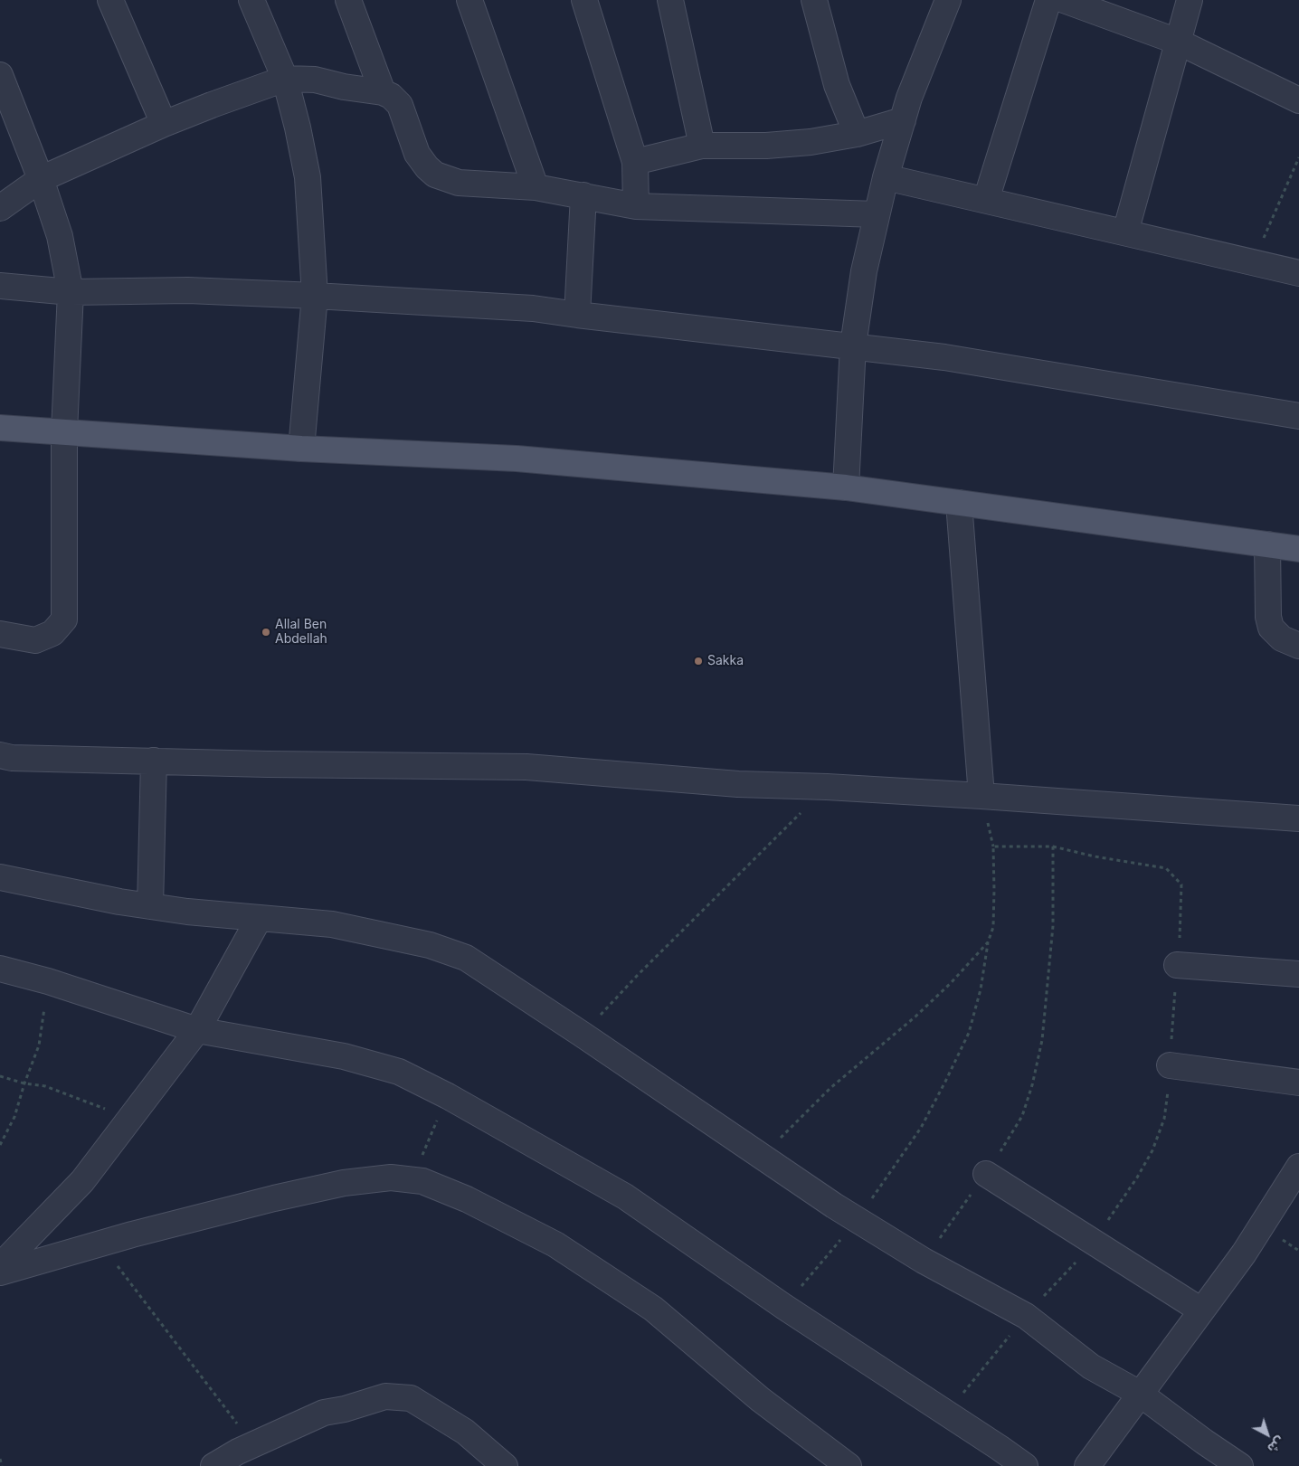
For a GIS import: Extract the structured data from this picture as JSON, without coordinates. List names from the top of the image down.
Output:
{
  "places": ["Allal Ben Abdellah", "Sakka"],
  "north": "bottom right"
}
